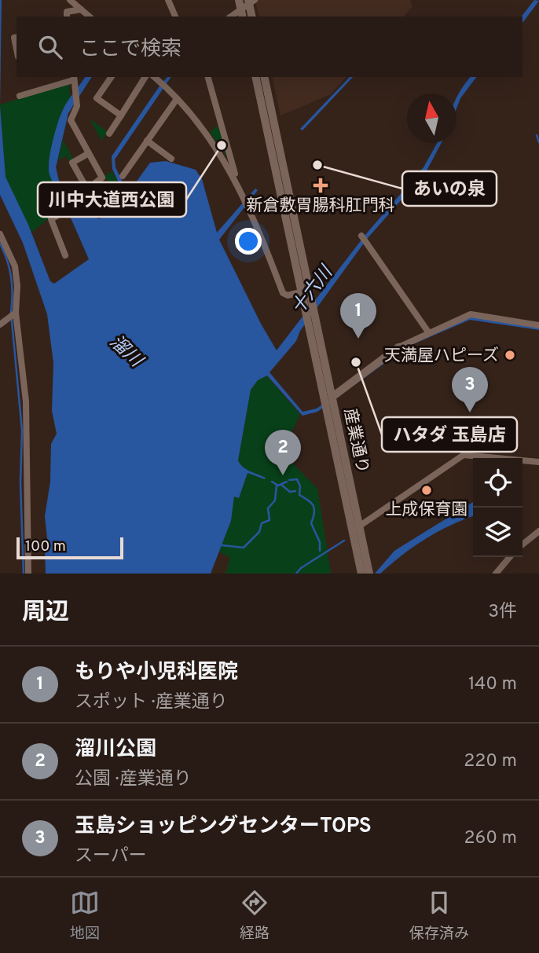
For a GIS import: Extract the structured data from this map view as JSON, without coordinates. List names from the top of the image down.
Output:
{
  "streets": {
    "street": ["産業通り"]
  },
  "water": ["十六川", "溜川"],
  "places": {
    "other": [
      "川中大道西公園",
      "あいの泉",
      "天満屋ハピーズ",
      "ハタダ 玉島店",
      "上成保育園"
    ],
    "health": ["新倉敷胃腸科肛門科"]
  },
  "scale_bar": "100 m",
  "north": "top",
  "page": {
    "search": "ここで検索",
    "pins": ["1", "3", "2"],
    "scale": "100 m",
    "heading": ["周辺", "3件"],
    "list": [
      {
        "mark": "1",
        "name": "もりや小児科医院",
        "note": "スポット · 産業通り",
        "value": "140 m"
      },
      {
        "mark": "2",
        "name": "溜川公園",
        "note": "公園 · 産業通り",
        "value": "220 m"
      },
      {
        "mark": "3",
        "name": "玉島ショッピングセンターTOPS",
        "note": "スーパー",
        "value": "260 m"
      }
    ],
    "nav": ["地図", "経路", "保存済み"]
  }
}
